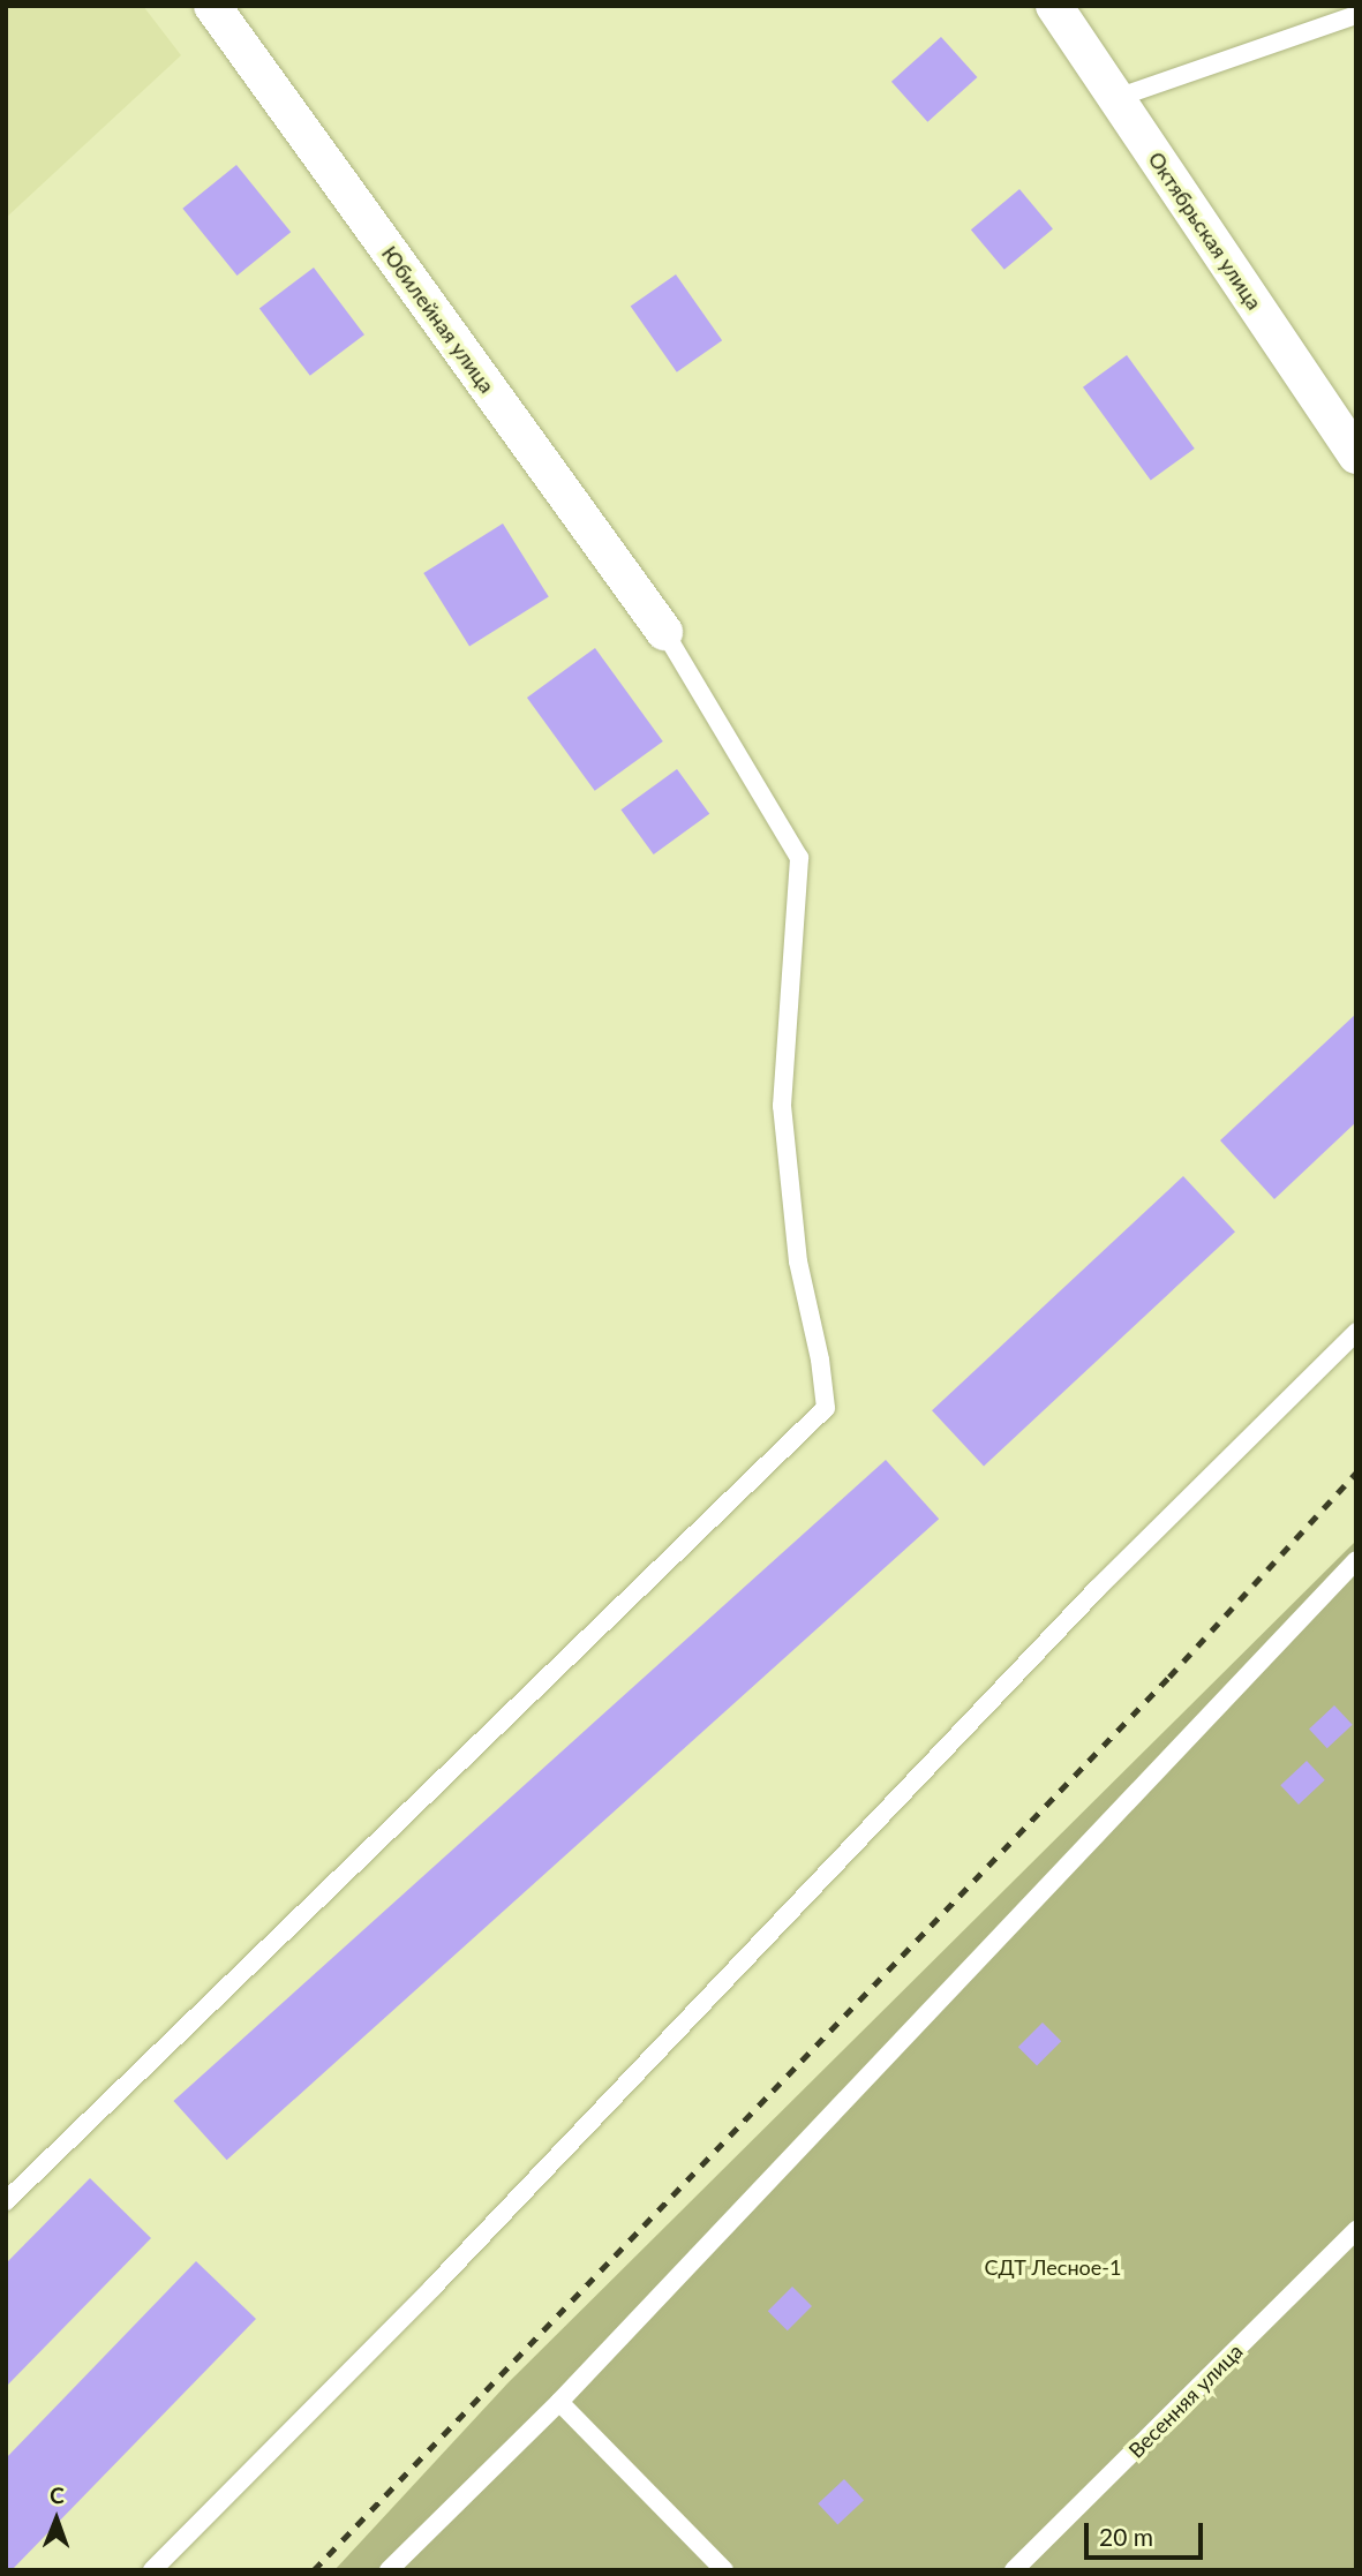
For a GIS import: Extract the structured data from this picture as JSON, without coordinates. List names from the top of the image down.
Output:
{
  "streets": {
    "street": ["Октябрьская улица", "Юбилейная улица"],
    "lane": ["Весенняя улица"]
  },
  "parks": ["СДТ Лесное-1"],
  "scale_bar": "20 m",
  "north": "top"
}
